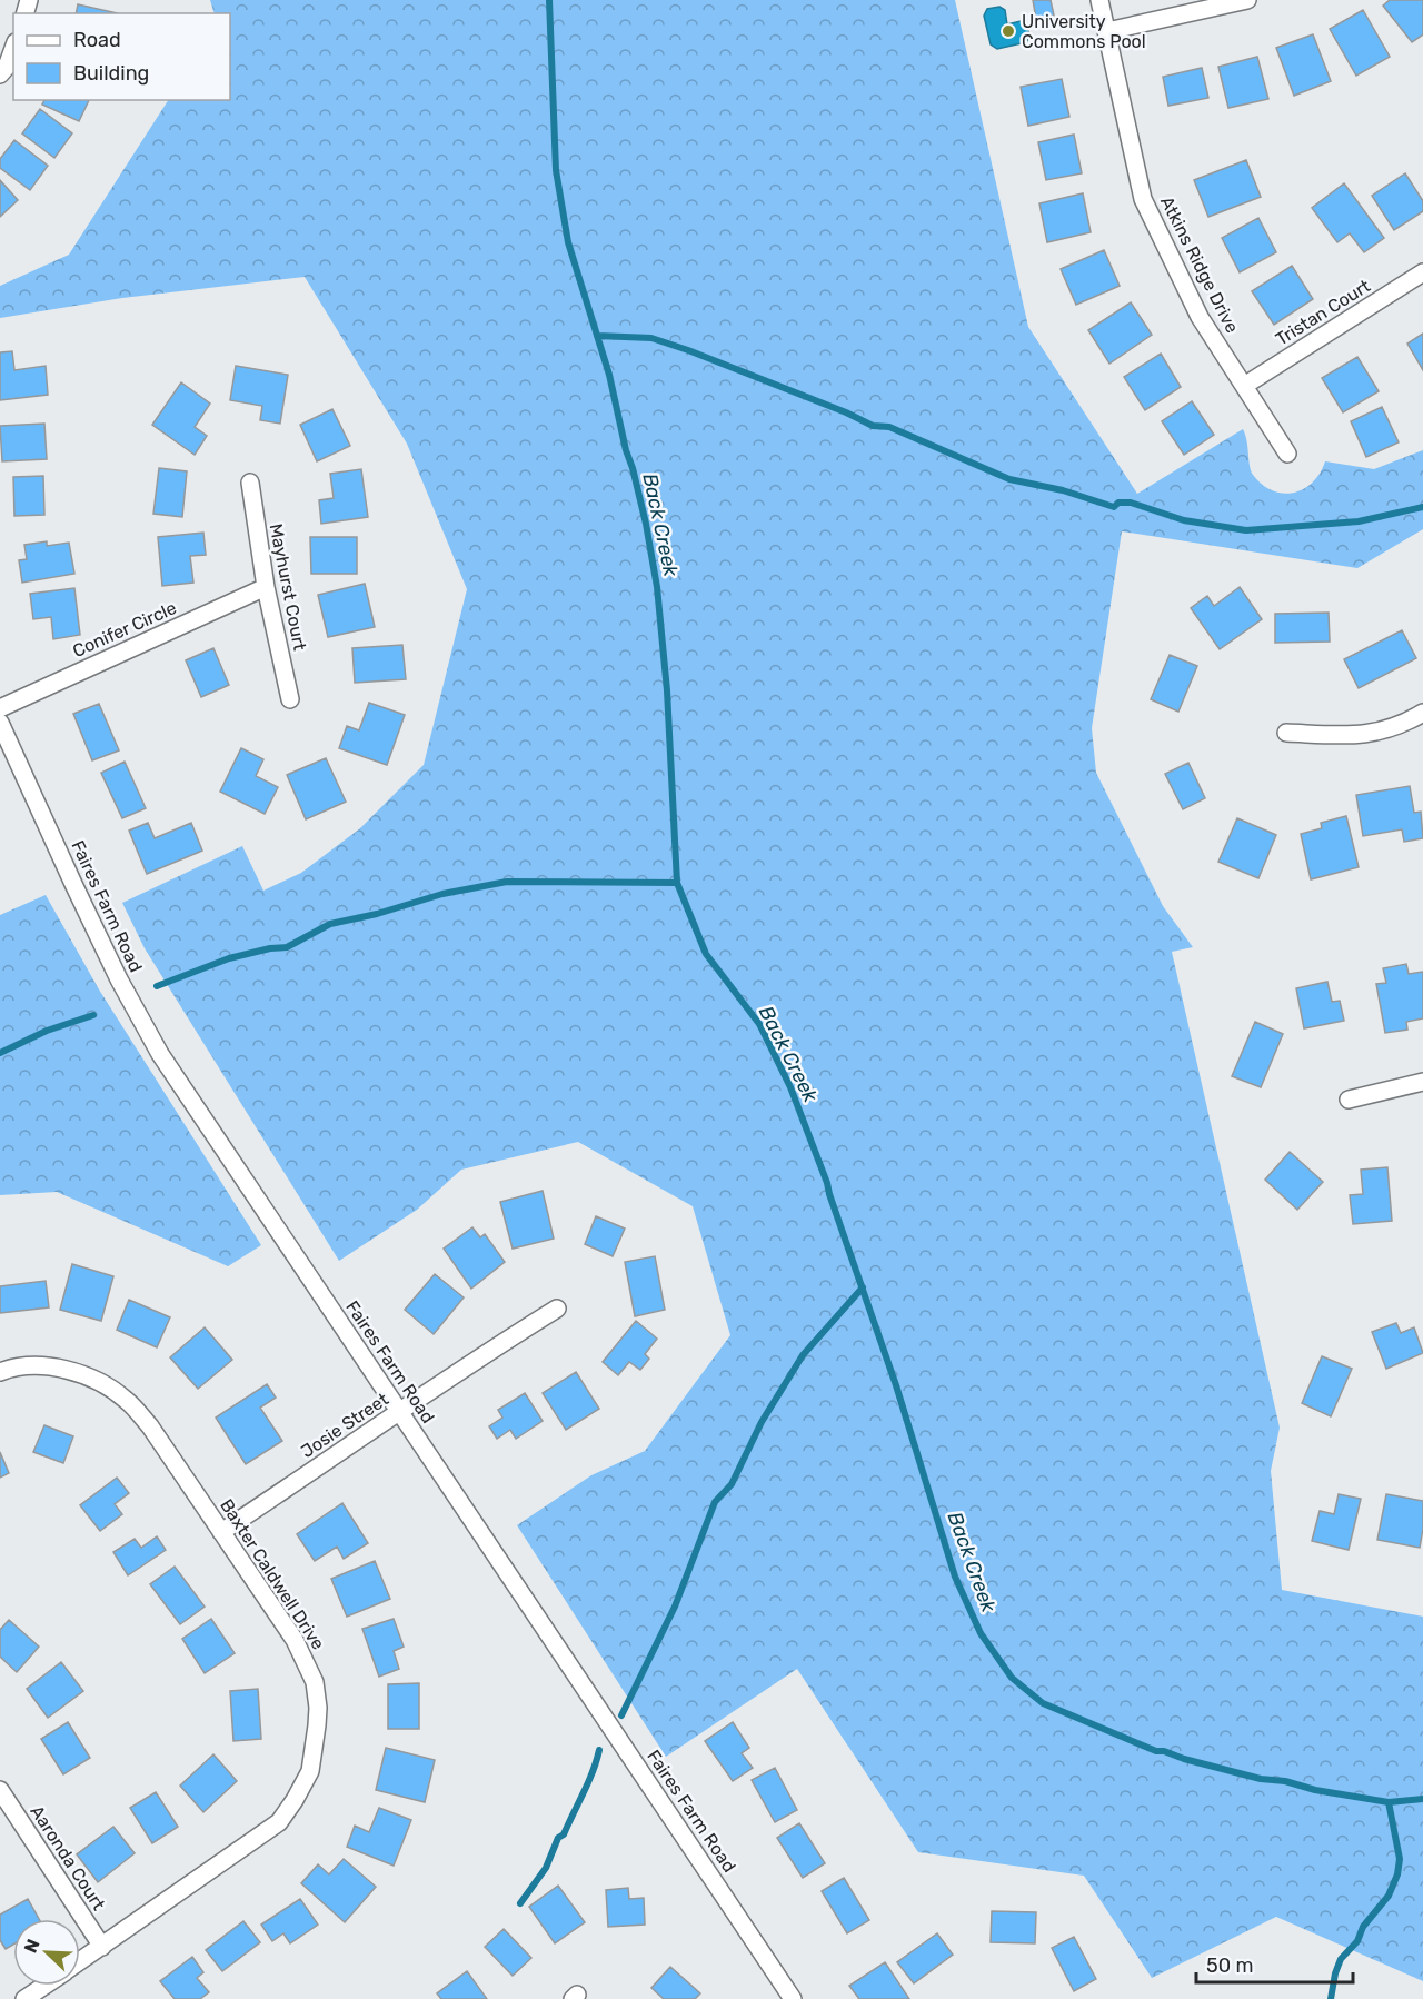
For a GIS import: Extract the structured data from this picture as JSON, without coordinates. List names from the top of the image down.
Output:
{
  "streets": {
    "street": [
      "Atkins Ridge Drive",
      "Tristan Court",
      "Mayhurst Court",
      "Conifer Circle",
      "Faires Farm Road",
      "Josie Street",
      "Baxter Caldwell Drive",
      "Aaronda Court"
    ]
  },
  "crossings": [
    ["Atkins Ridge Drive", "Tristan Court"],
    ["Mayhurst Court", "Conifer Circle"],
    ["Faires Farm Road", "Josie Street"],
    ["Josie Street", "Baxter Caldwell Drive"],
    ["Baxter Caldwell Drive", "Aaronda Court"]
  ],
  "water": ["Back Creek"],
  "places": ["University Commons Pool"],
  "legend": ["Road", "Building"],
  "scale_bar": "50 m",
  "north": "top left"
}
